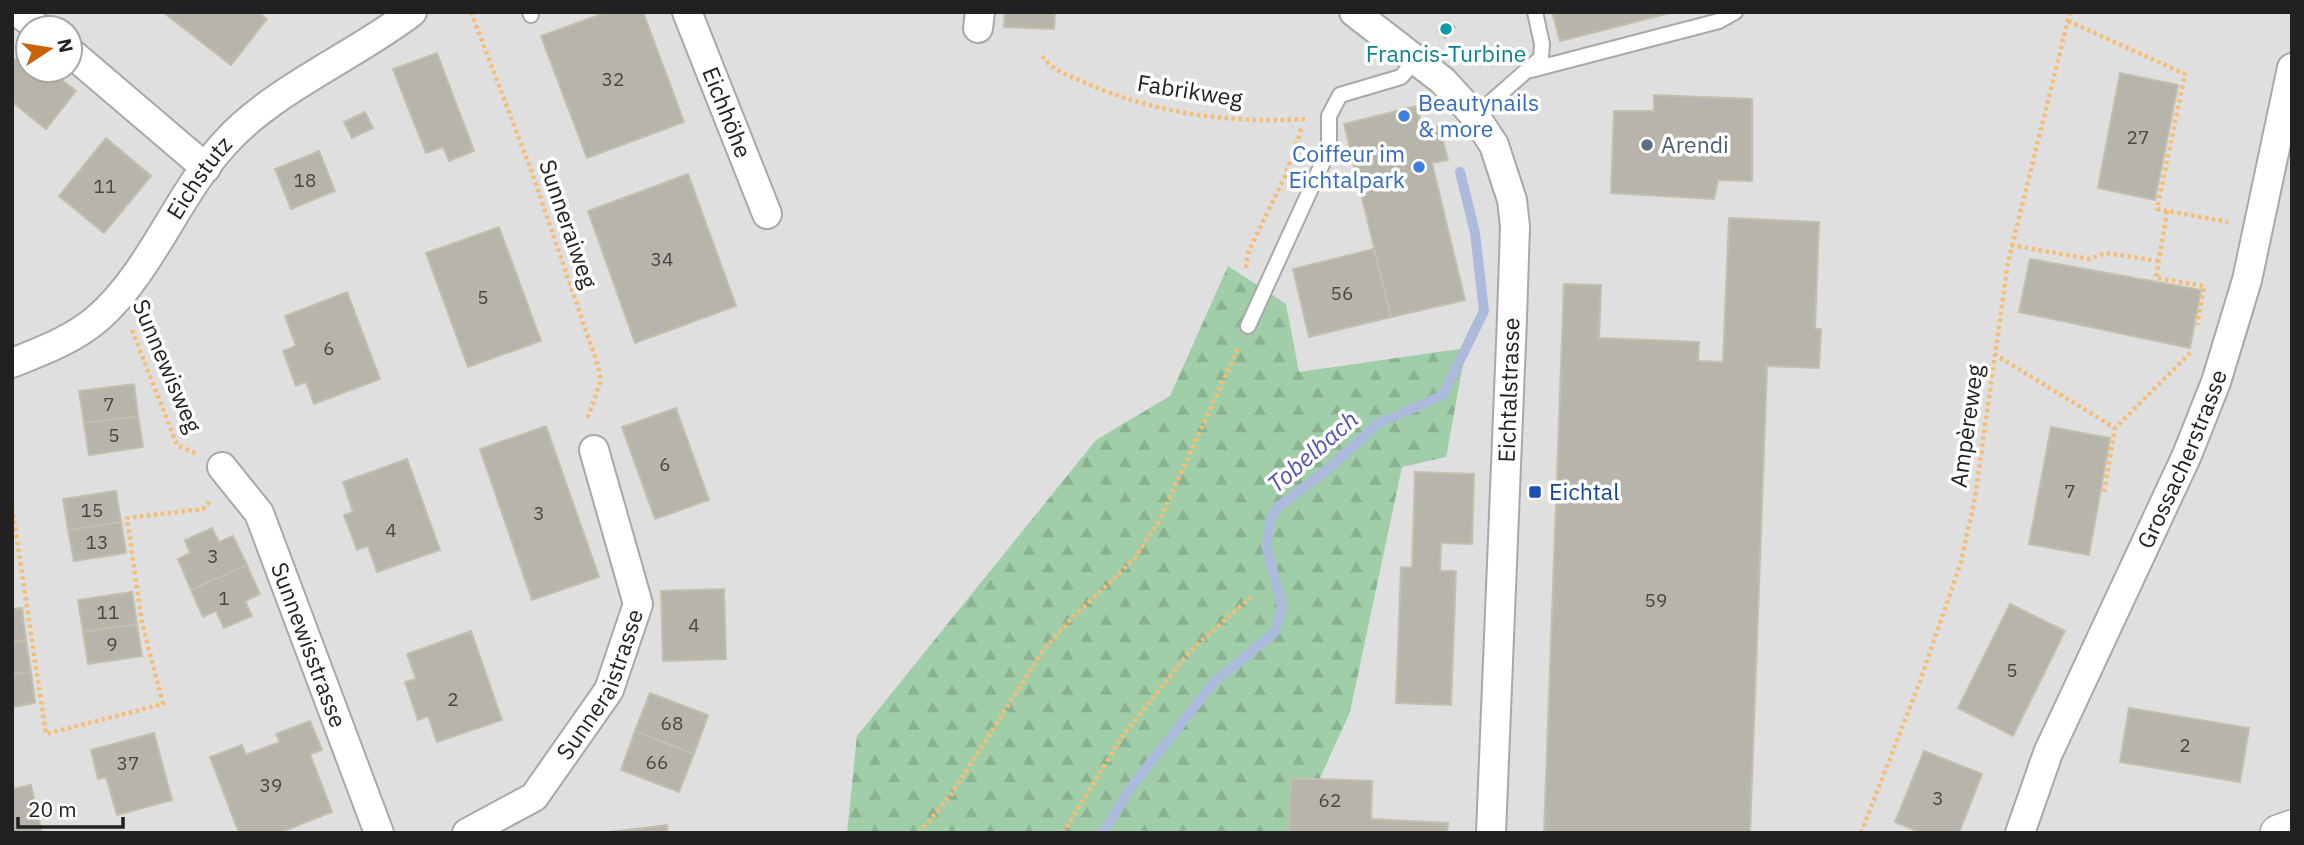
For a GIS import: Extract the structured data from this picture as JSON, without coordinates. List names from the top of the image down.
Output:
{
  "streets": {
    "street": [
      "Eichhöhe",
      "Eichstutz",
      "Eichtalstrasse",
      "Grossacherstrasse",
      "Sunnewisstrasse",
      "Sunneraistrasse"
    ],
    "path": [
      "Fabrikweg",
      "Sunneraiweg",
      "Sunnewisweg",
      "Ampèreweg"
    ]
  },
  "crossings": [
    ["Eichstutz", "Sunnewisweg"],
    ["Sunneraiweg", "Sunneraistrasse"],
    ["Sunnewisweg", "Sunnewisstrasse"]
  ],
  "water": ["Tobelbach"],
  "places": {
    "other": [
      "Francis-Turbine",
      "Beautynails & more",
      "Arendi",
      "Coiffeur im Eichtalpark"
    ],
    "transit": ["Eichtal"]
  },
  "house_numbers": [
    "32",
    "27",
    "18",
    "11",
    "34",
    "56",
    "5",
    "6",
    "7",
    "5",
    "6",
    "7",
    "15",
    "3",
    "4",
    "13",
    "3",
    "1",
    "59",
    "11",
    "4",
    "9",
    "5",
    "2",
    "68",
    "2",
    "66",
    "37",
    "39",
    "3",
    "62"
  ],
  "scale_bar": "20 m",
  "north": "right"
}
